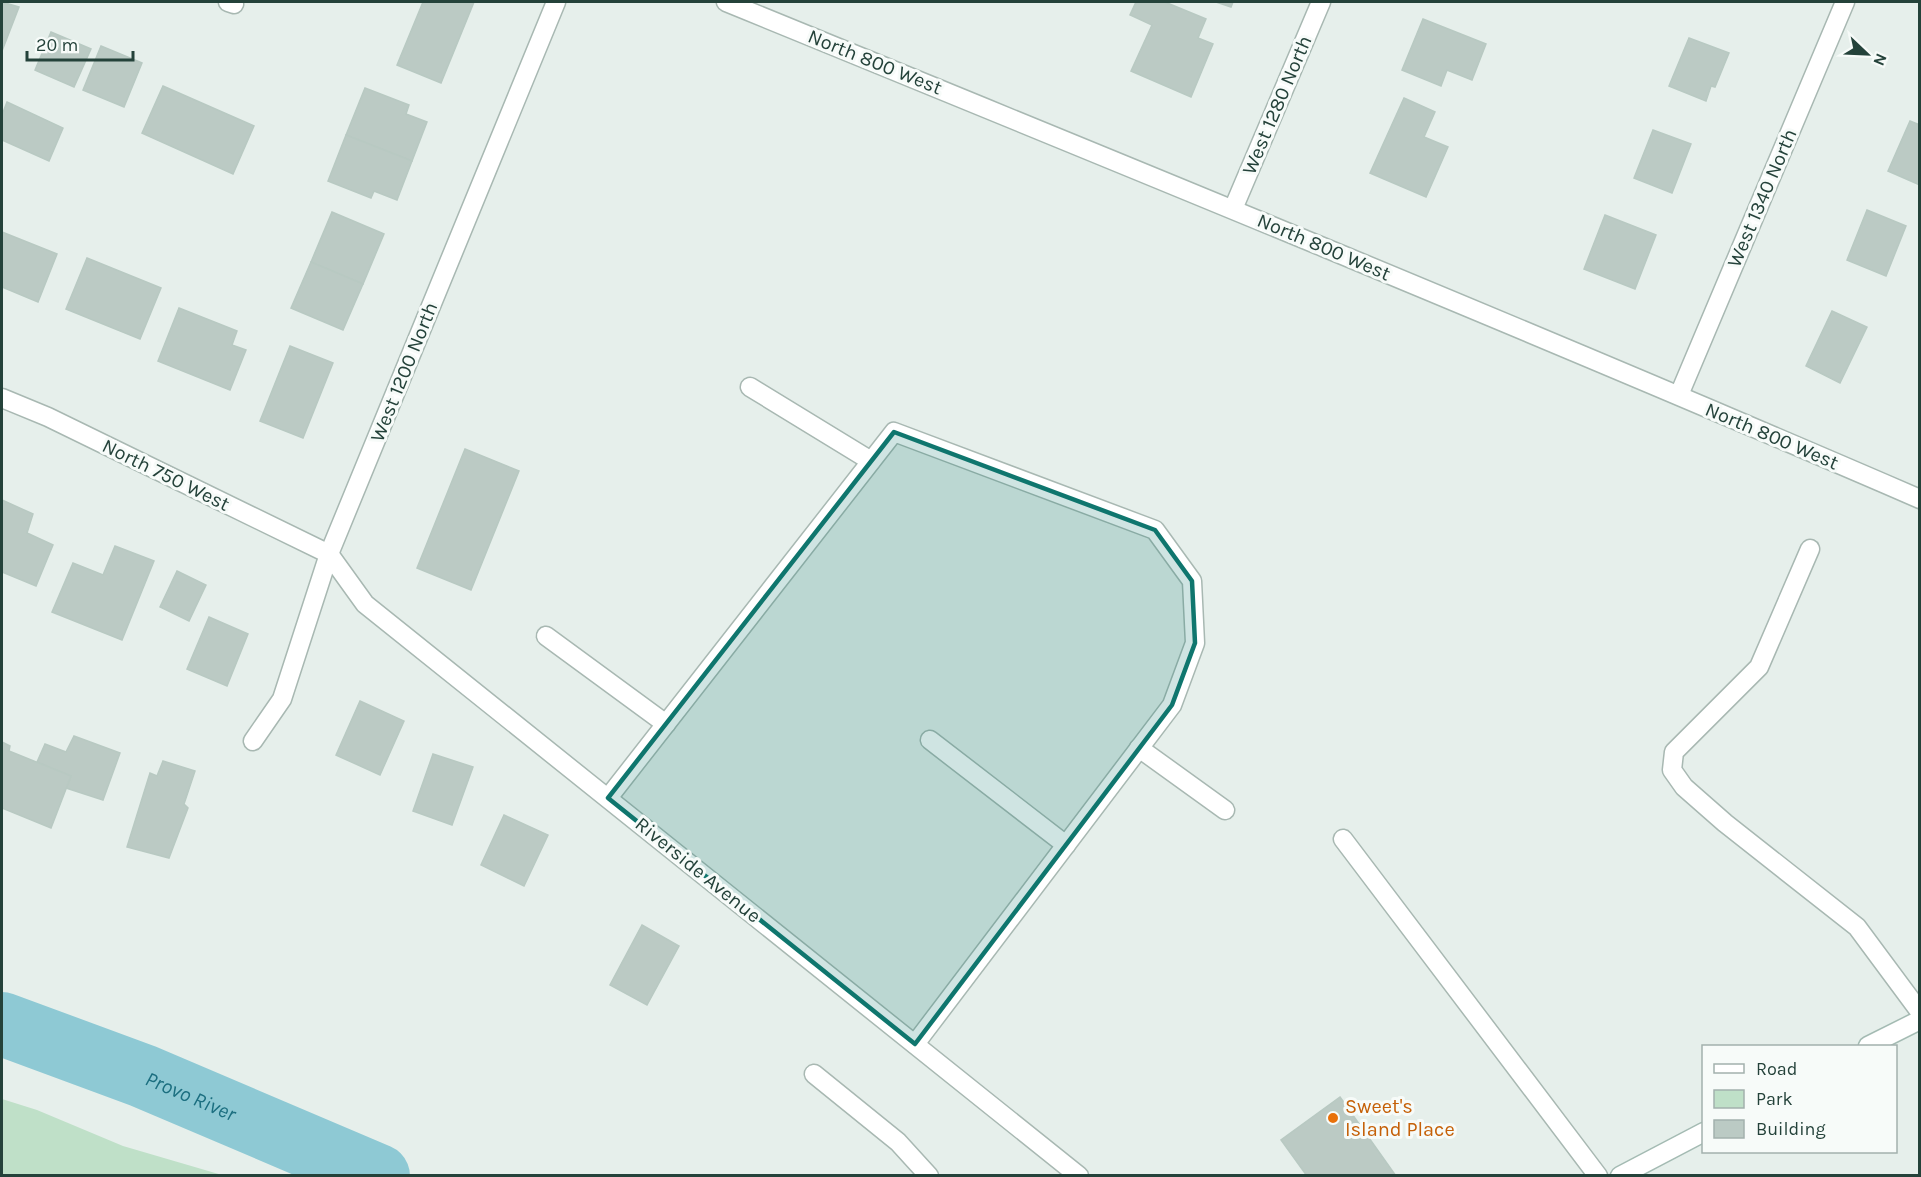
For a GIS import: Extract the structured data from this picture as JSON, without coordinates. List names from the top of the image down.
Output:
{
  "streets": {
    "street": [
      "North 800 West",
      "West 1280 North",
      "West 1340 North",
      "West 1200 North",
      "North 750 West",
      "Riverside Avenue"
    ]
  },
  "crossings": [
    ["North 800 West", "West 1280 North"],
    ["North 800 West", "West 1340 North"],
    ["West 1200 North", "North 750 West"],
    ["West 1200 North", "Riverside Avenue"],
    ["North 750 West", "Riverside Avenue"]
  ],
  "water": ["Provo River"],
  "places": ["Sweet's Island Place"],
  "legend": ["Road", "Park", "Building"],
  "scale_bar": "20 m",
  "north": "bottom right"
}
